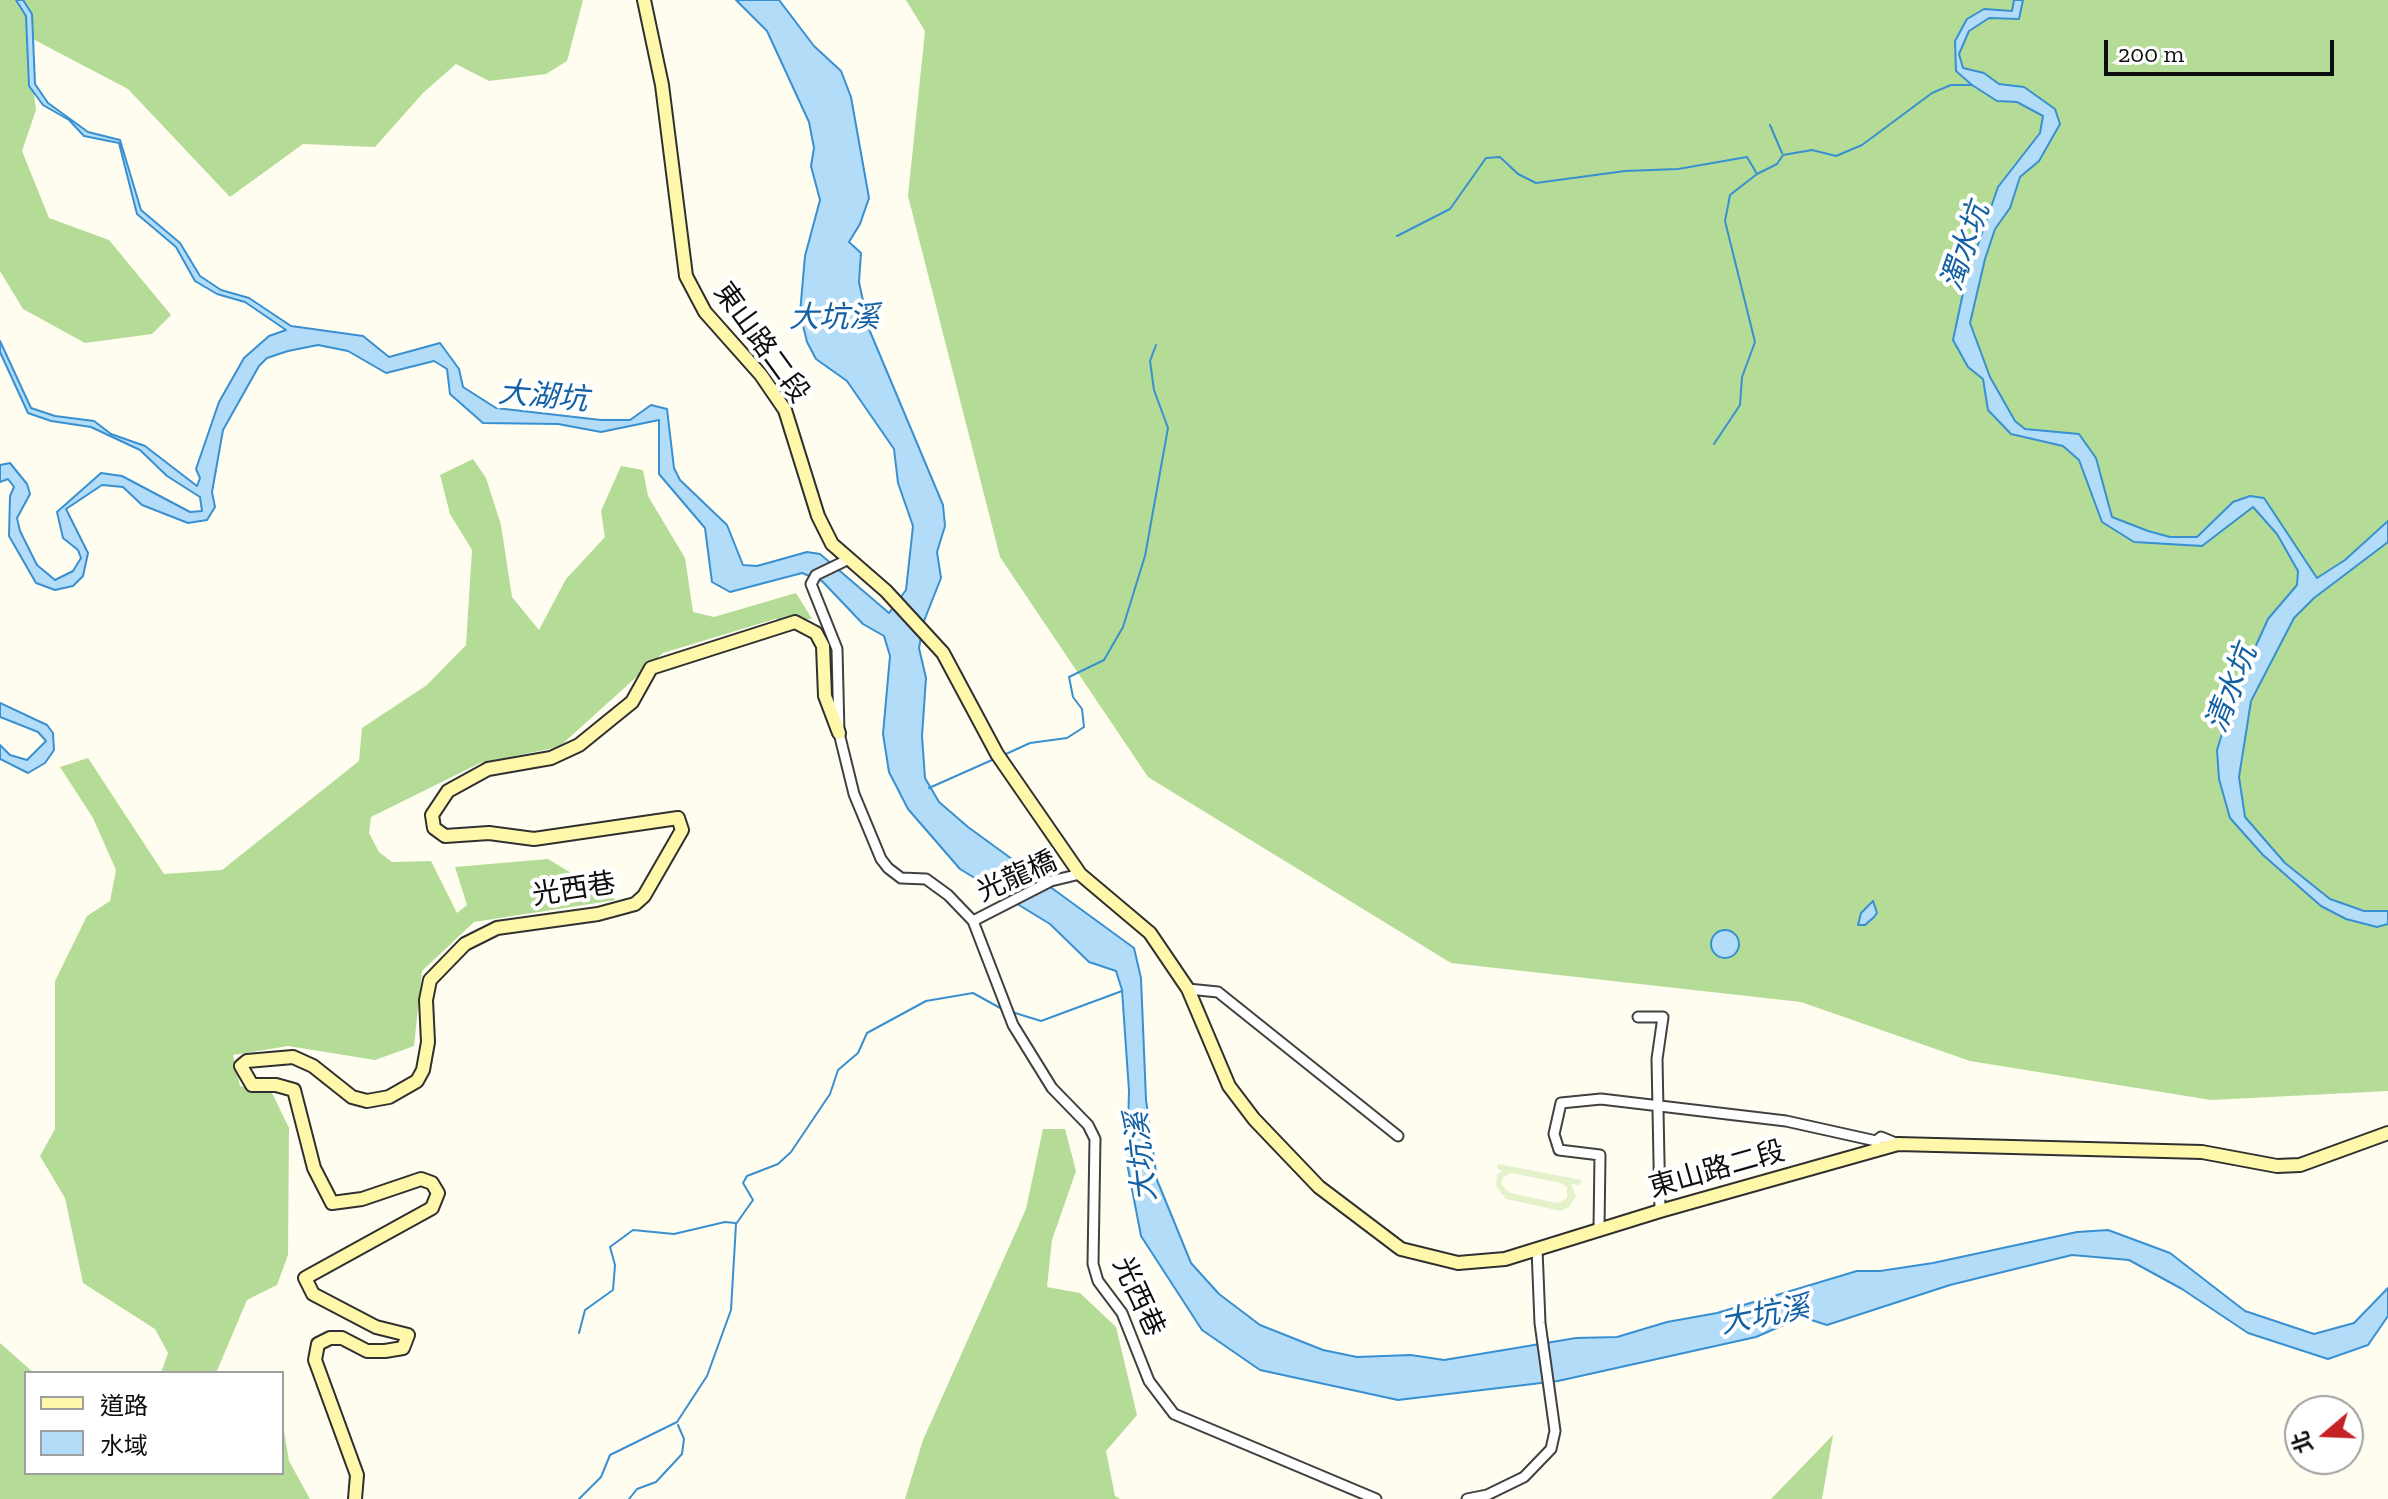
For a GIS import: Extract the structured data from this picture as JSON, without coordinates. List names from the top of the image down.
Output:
{
  "streets": {
    "main road": ["東山路二段", "光西巷"],
    "street": ["光龍橋"]
  },
  "crossings": [
    ["東山路二段", "光龍橋"],
    ["東山路二段", "光西巷"],
    ["光龍橋", "光西巷"]
  ],
  "water": [
    "濁水坑",
    "大坑溪",
    "大湖坑",
    "清水坑"
  ],
  "legend": ["道路", "水域"],
  "scale_bar": "200 m",
  "north": "left"
}
